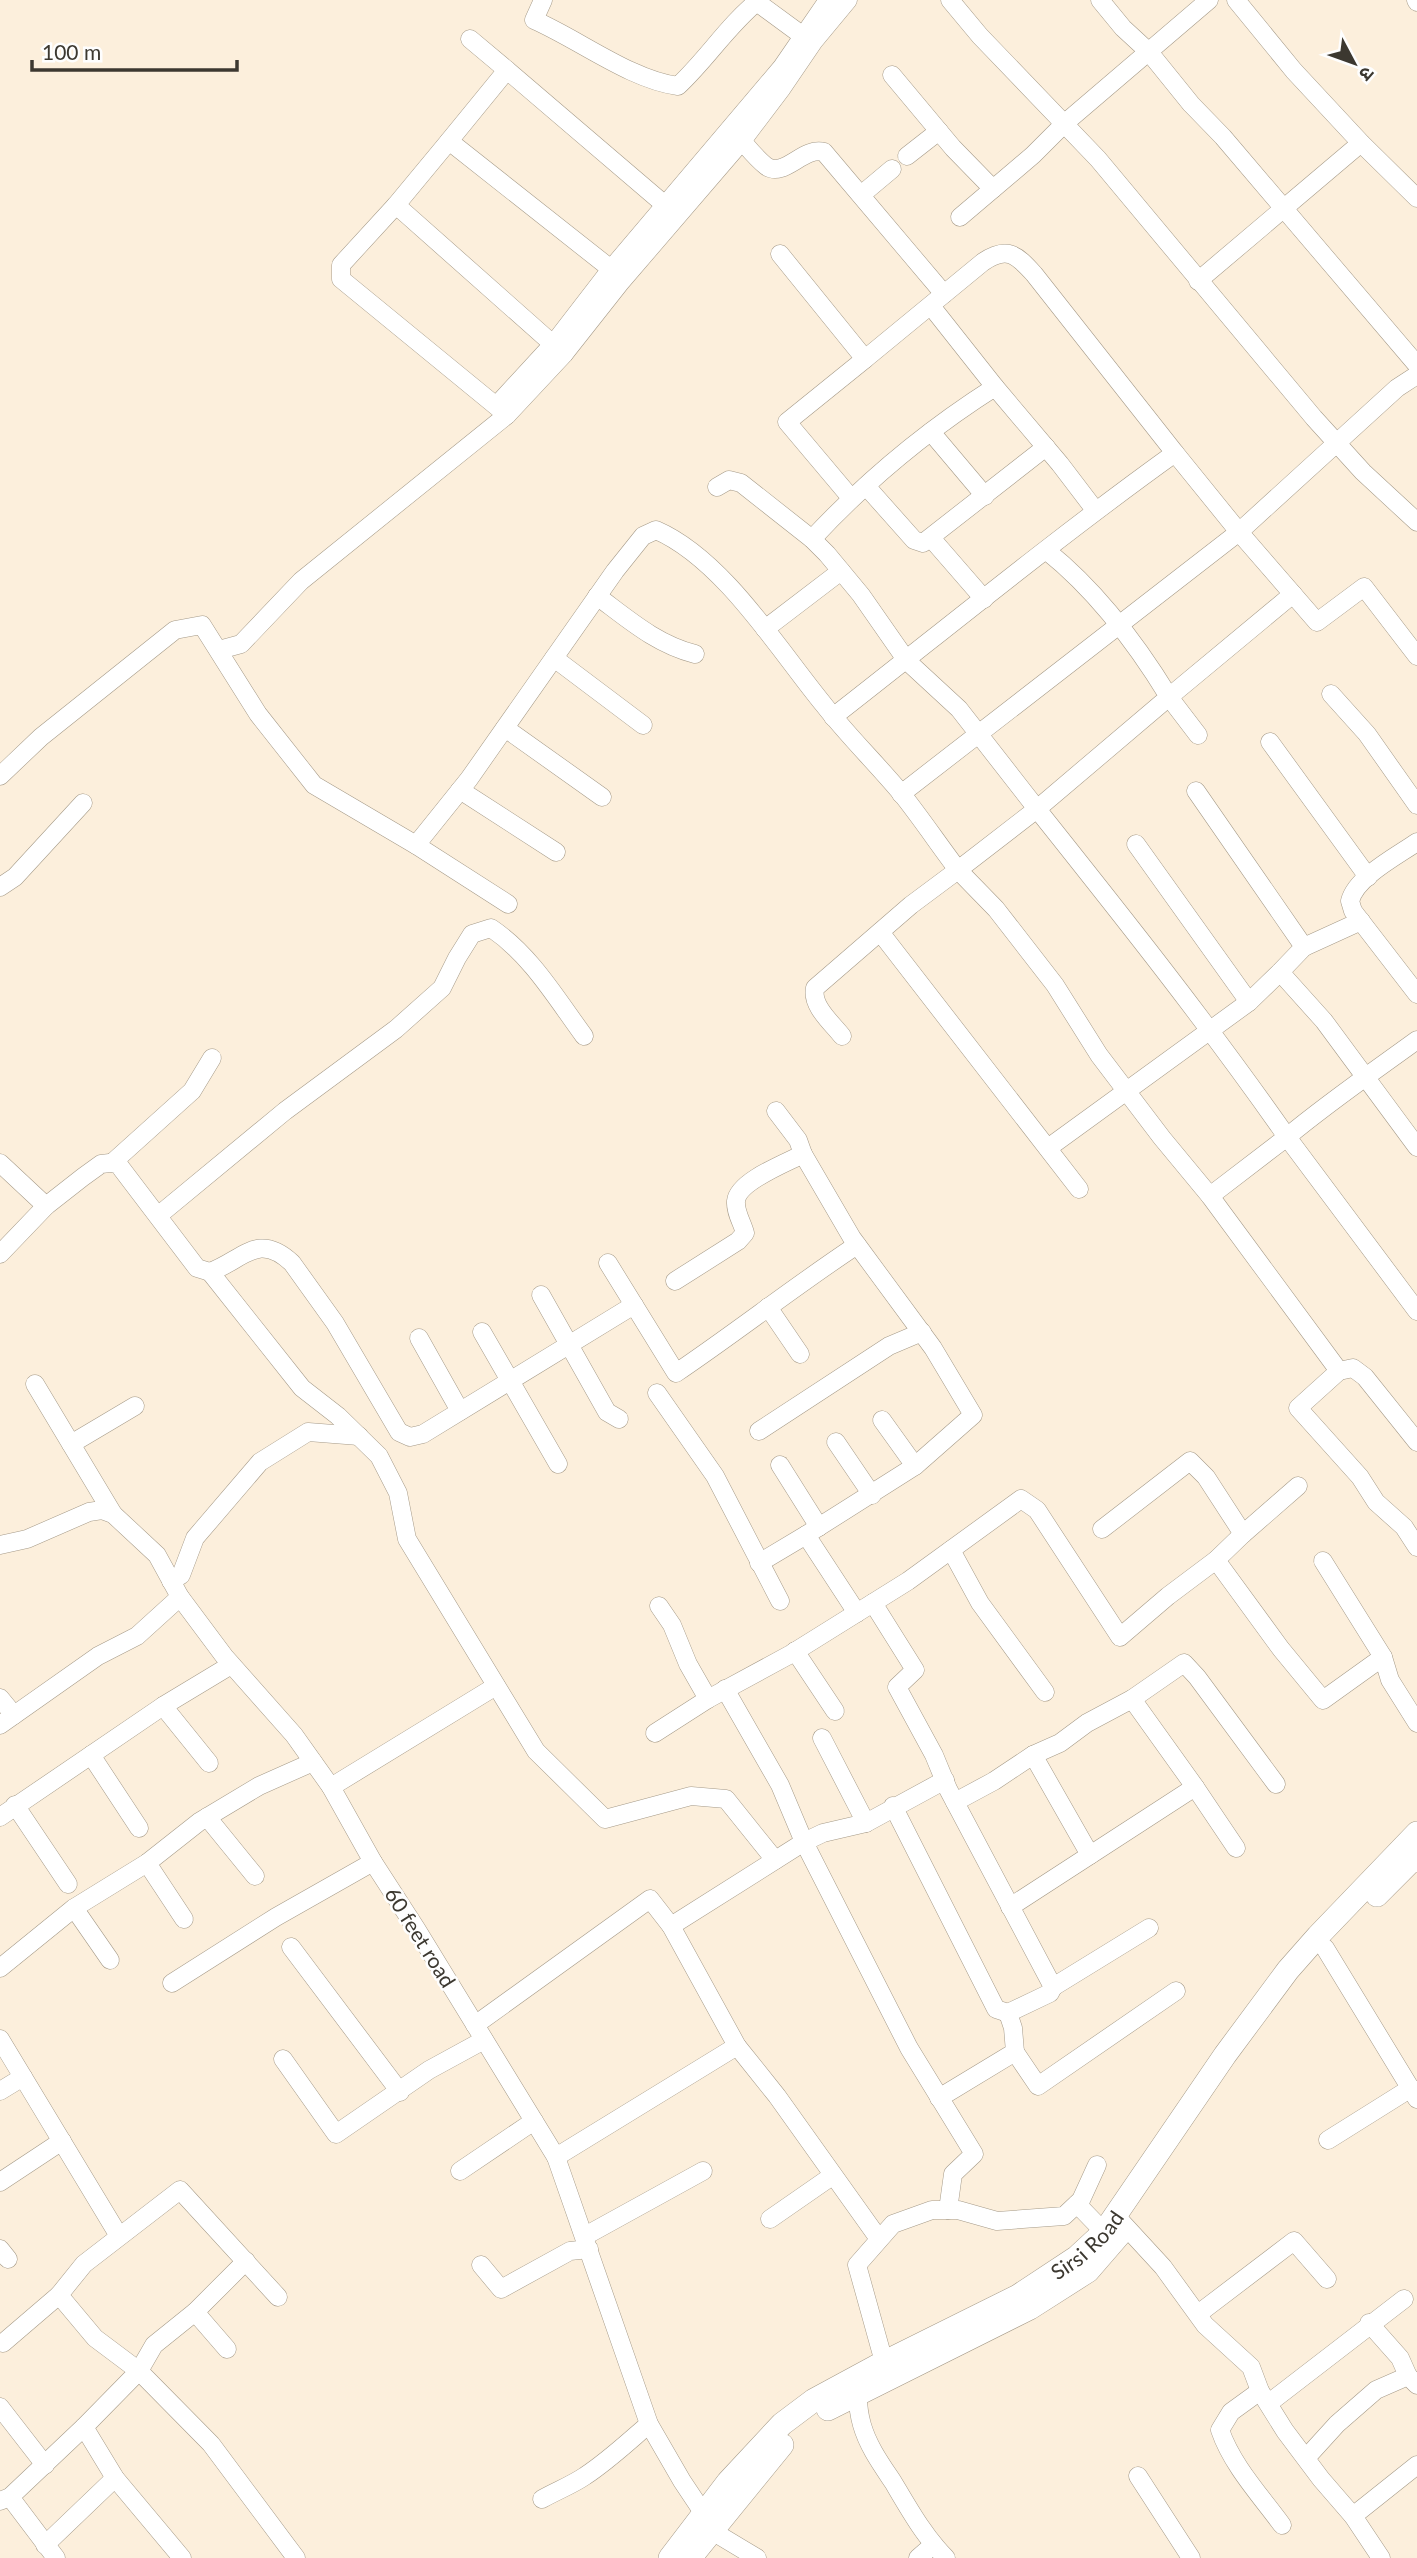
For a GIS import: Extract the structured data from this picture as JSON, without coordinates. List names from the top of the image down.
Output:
{
  "streets": {
    "main road": ["Sirsi Road"],
    "street": ["60 feet road"]
  },
  "crossings": [
    ["60 feet road", "Sirsi Road"]
  ],
  "scale_bar": "100 m",
  "north": "bottom right"
}
